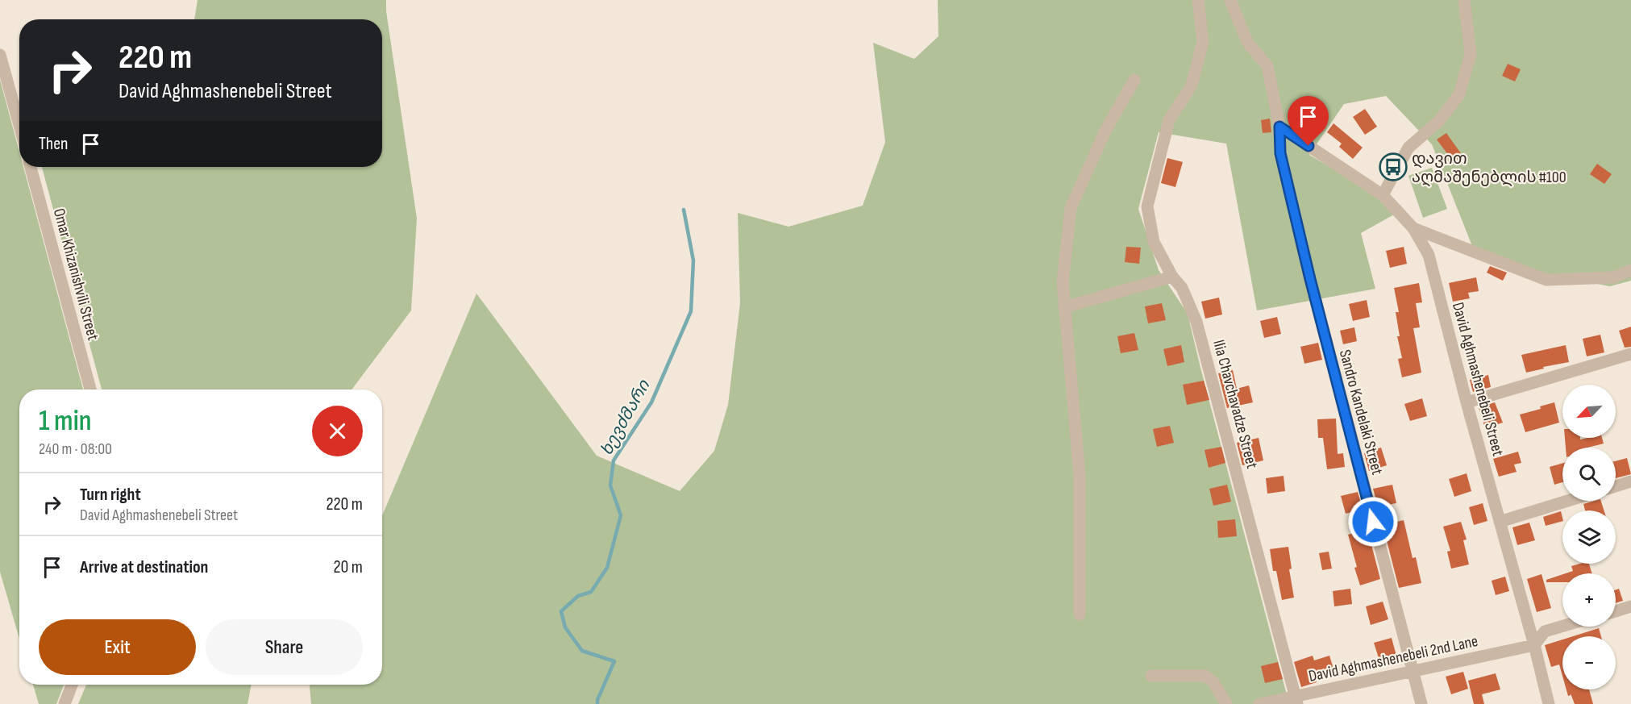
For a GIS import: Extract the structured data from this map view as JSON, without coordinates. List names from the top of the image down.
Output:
{
  "streets": {
    "street": [
      "Omar Khizanishvili Street",
      "David Aghmashenebeli Street",
      "Ilia Chavchavadze Street",
      "Sandro Kandelaki Street",
      "David Aghmashenebeli 2nd Lane"
    ]
  },
  "crossings": [
    ["David Aghmashenebeli Street", "Sandro Kandelaki Street"],
    ["David Aghmashenebeli Street", "David Aghmashenebeli 2nd Lane"],
    ["Ilia Chavchavadze Street", "David Aghmashenebeli 2nd Lane"],
    ["Sandro Kandelaki Street", "David Aghmashenebeli 2nd Lane"]
  ],
  "water": ["ხევძმარი"],
  "places": {
    "bus stop": ["დავით აღმაშენებლის #100"]
  },
  "north": "bottom left",
  "page": {
    "turn": ["220 m", "David Aghmashenebeli Street"],
    "then": "Then",
    "map_buttons": ["+", "−"],
    "heading": ["1 min", "240 m · 08:00"],
    "list": [
      {
        "name": "Turn right",
        "note": "David Aghmashenebeli Street",
        "value": "220 m"
      },
      {
        "name": "Arrive at destination",
        "value": "20 m"
      }
    ],
    "buttons": ["Exit", "Share"]
  }
}
